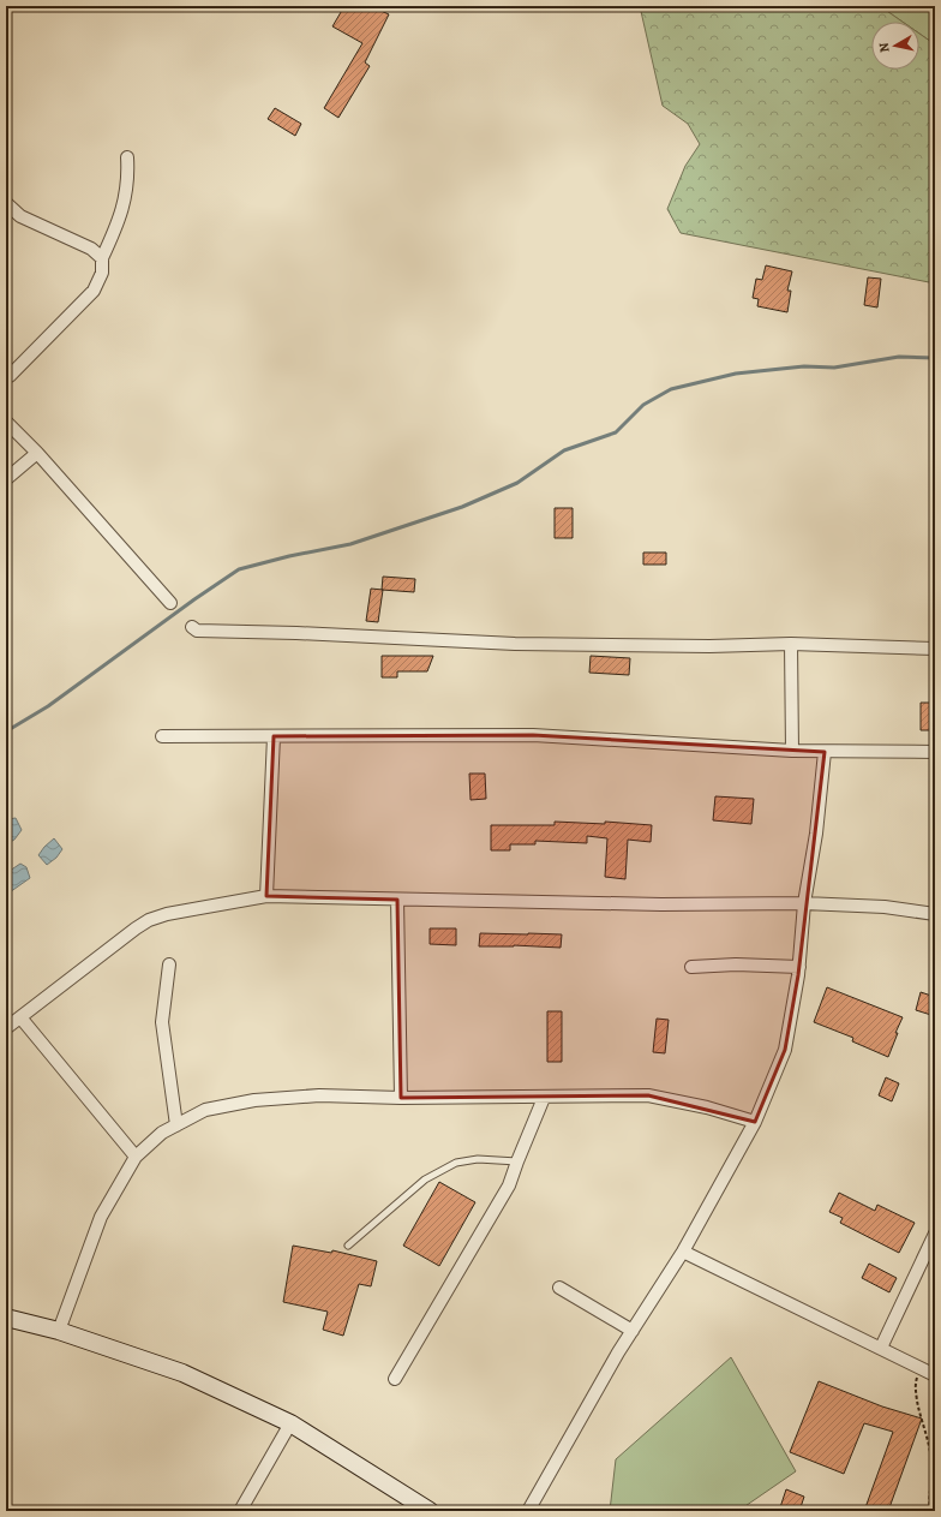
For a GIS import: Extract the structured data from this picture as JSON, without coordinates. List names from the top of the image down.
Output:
{
  "north": "left"
}
